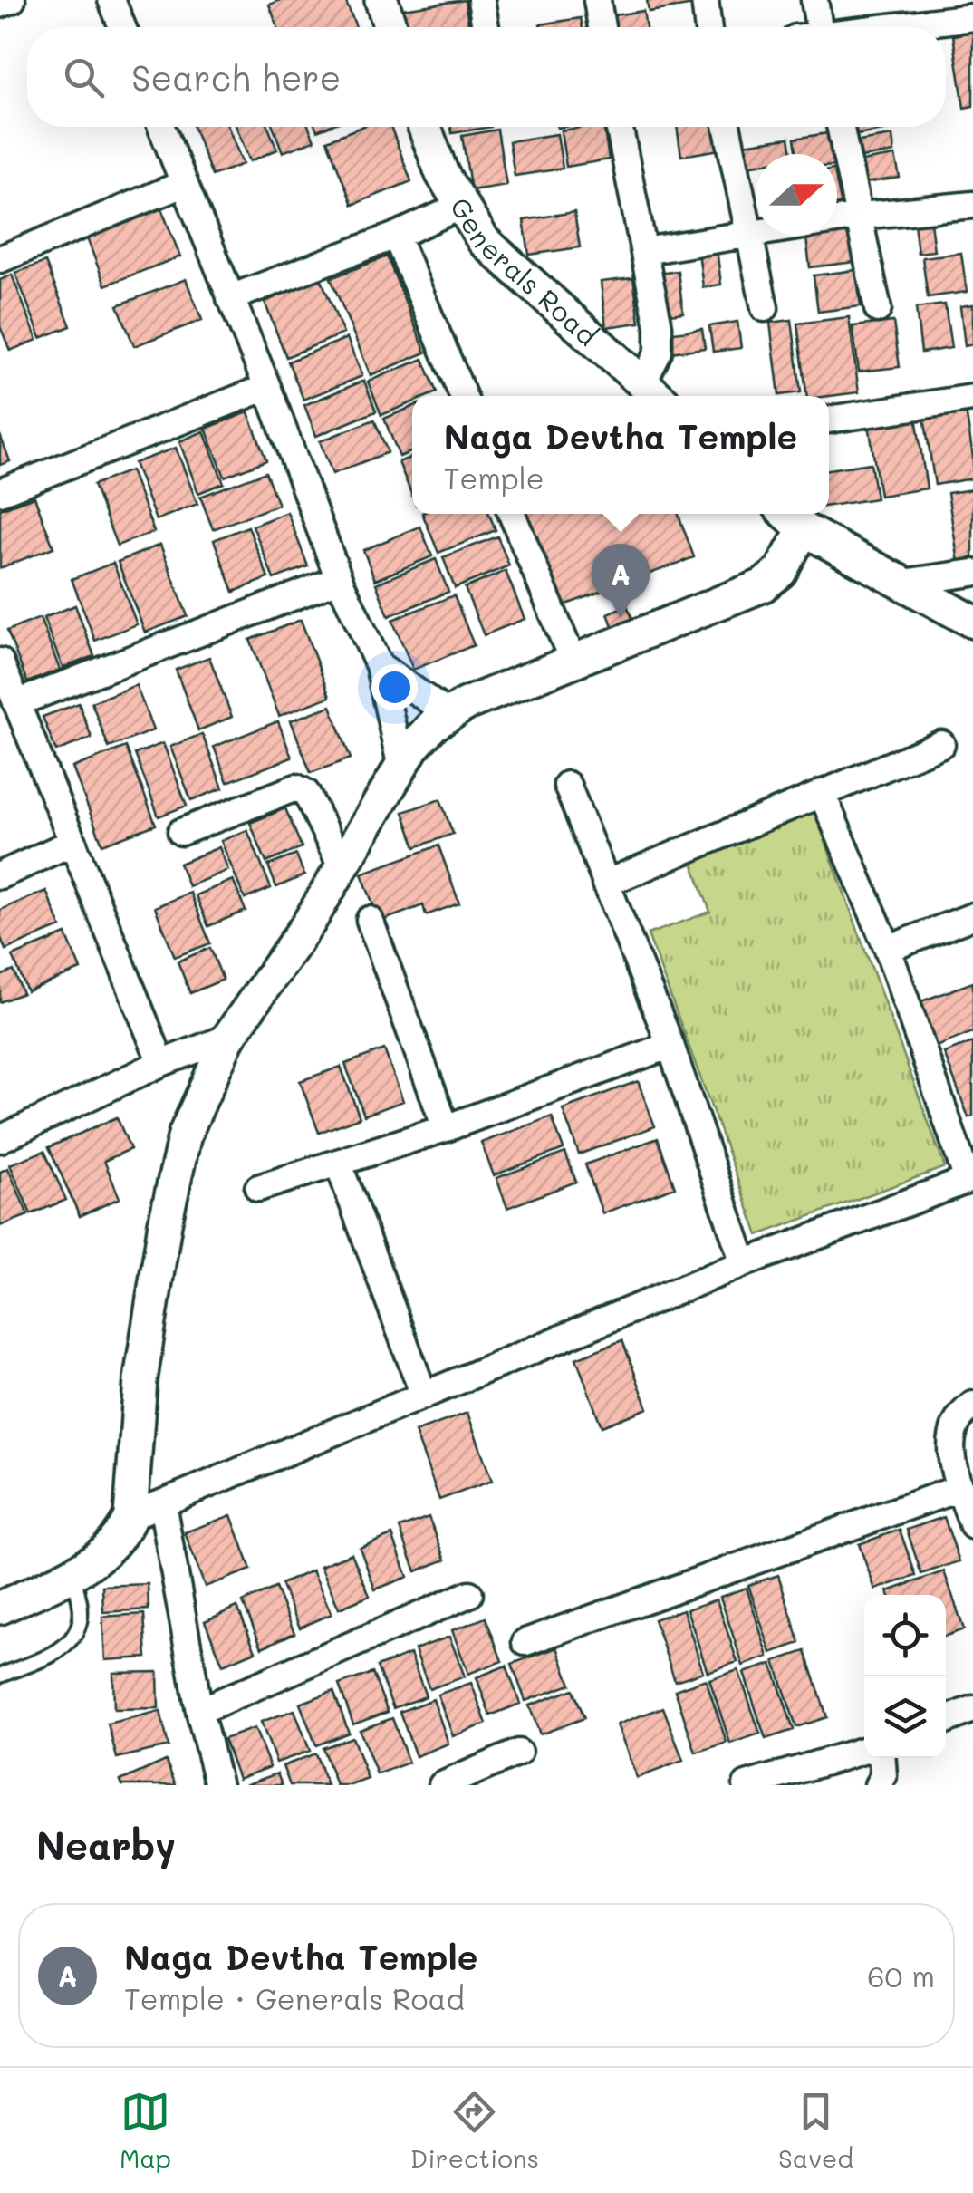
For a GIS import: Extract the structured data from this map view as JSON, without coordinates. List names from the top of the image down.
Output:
{
  "streets": {
    "street": ["Generals Road"]
  },
  "north": "right",
  "page": {
    "search": "Search here",
    "popup": ["Naga Devtha Temple", "Temple"],
    "pins": "A",
    "heading": "Nearby",
    "list": [
      {
        "mark": "A",
        "name": "Naga Devtha Temple",
        "note": "Temple · Generals Road",
        "value": "60 m"
      }
    ],
    "nav": ["Map", "Directions", "Saved"]
  }
}
